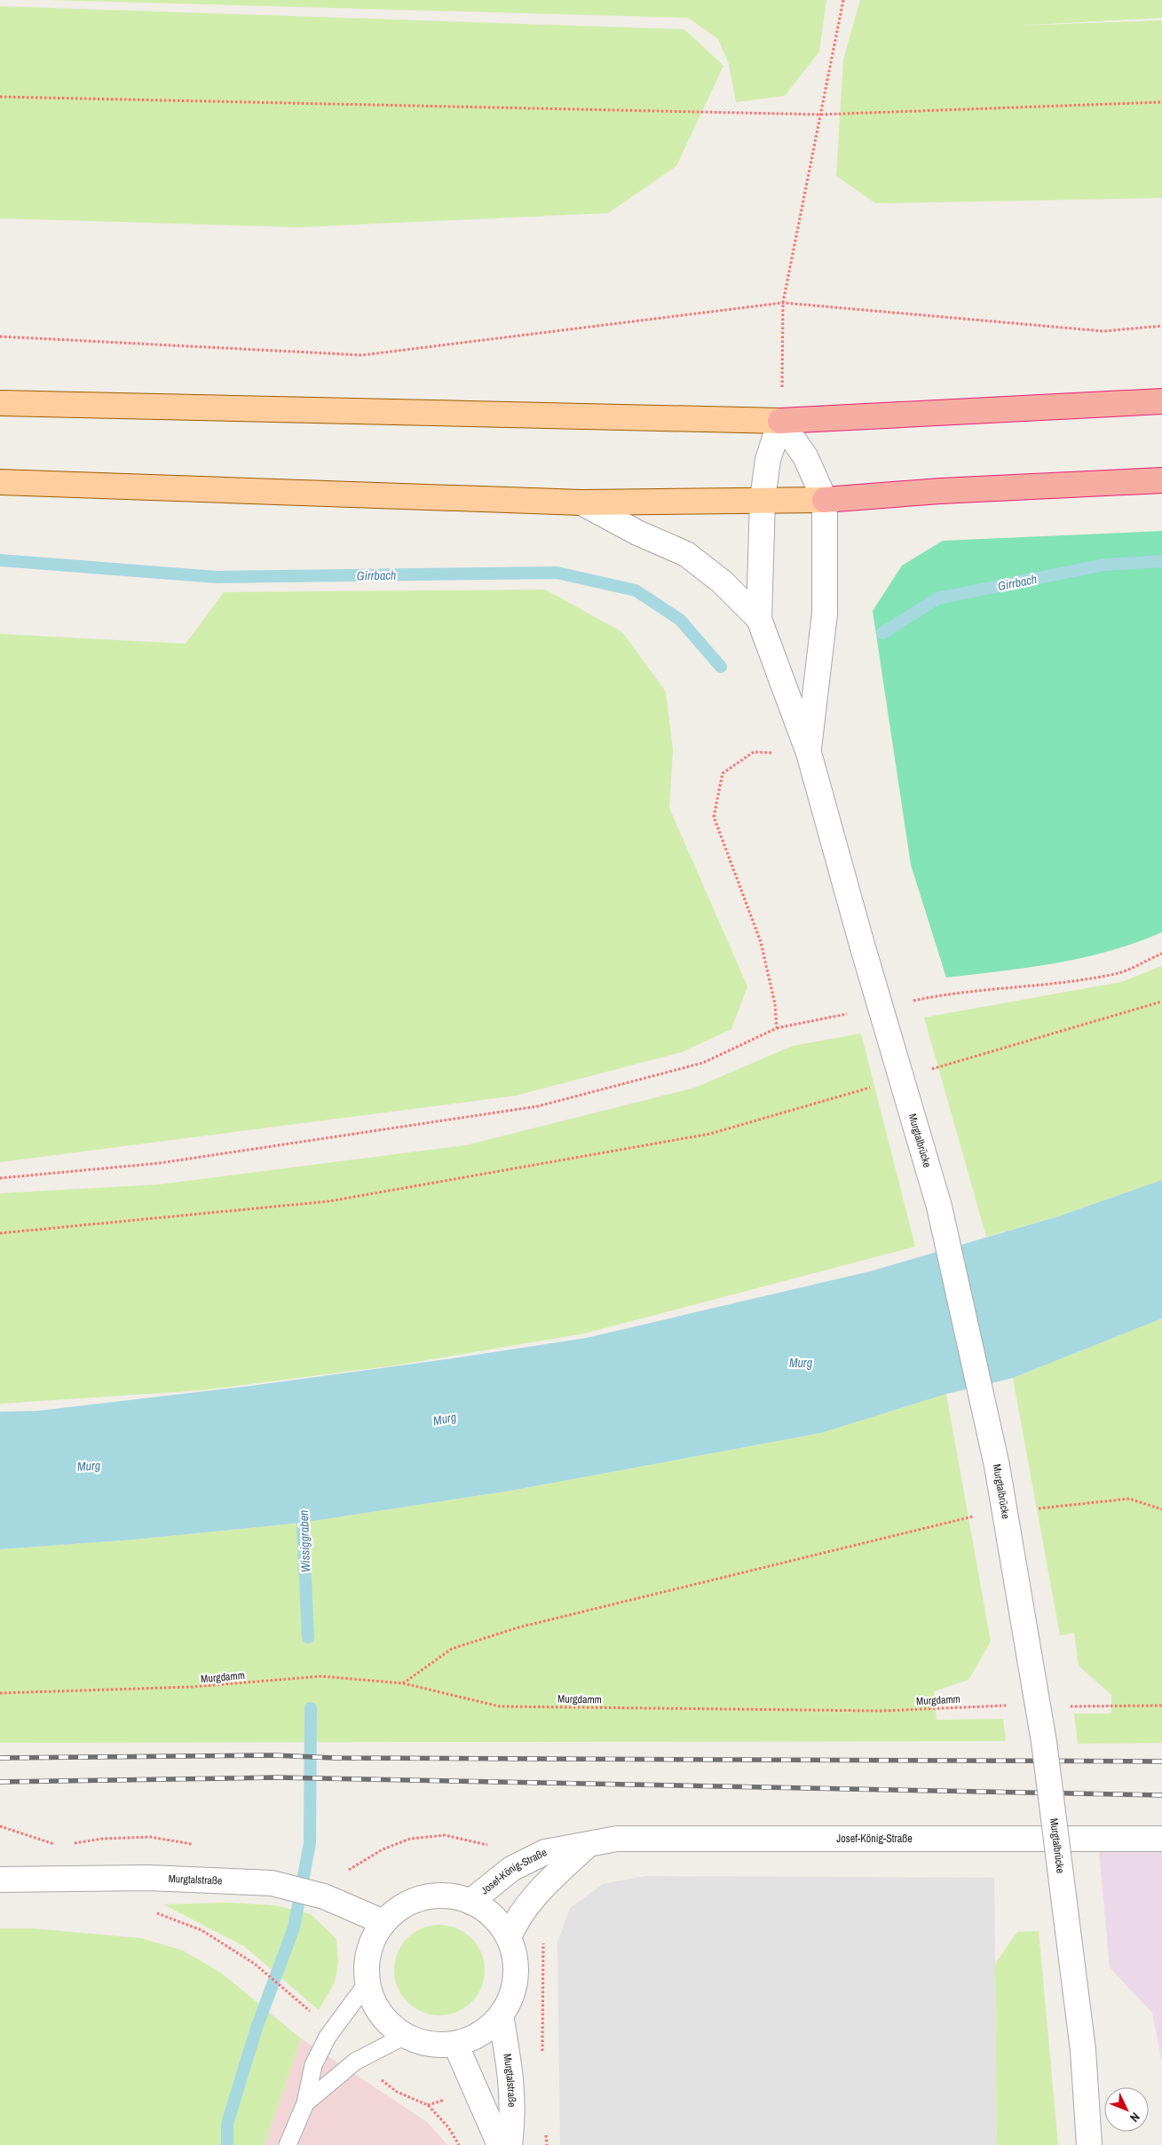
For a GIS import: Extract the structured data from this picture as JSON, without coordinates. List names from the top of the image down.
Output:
{
  "streets": {
    "street": ["Murgtalbrücke", "Josef-König-Straße", "Murgtalstraße"],
    "path": ["Murgdamm"]
  },
  "crossings": [
    ["Josef-König-Straße", "Murgtalstraße"]
  ],
  "water": ["Girrbach", "Murg", "Wissiggraben"],
  "north": "bottom right"
}
